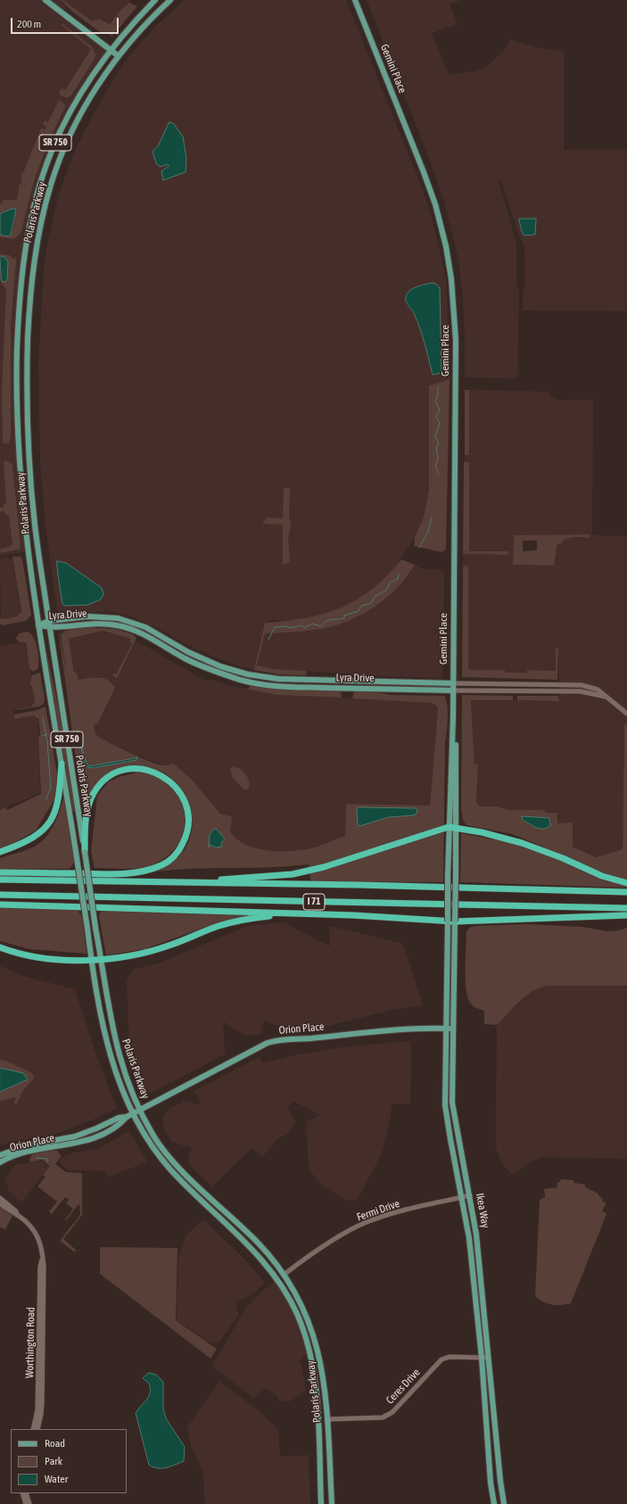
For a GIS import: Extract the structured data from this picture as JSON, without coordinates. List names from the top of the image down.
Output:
{
  "streets": {
    "highway": ["I 71"],
    "main road": [
      "Gemini Place",
      "SR 750",
      "Polaris Parkway",
      "Lyra Drive",
      "Orion Place",
      "Ikea Way"
    ],
    "street": ["Fermi Drive", "Worthington Road", "Ceres Drive"]
  },
  "crossings": [
    ["Gemini Place", "Lyra Drive"],
    ["Gemini Place", "Ikea Way"],
    ["Polaris Parkway", "Lyra Drive"],
    ["Polaris Parkway", "Orion Place"],
    ["Polaris Parkway", "Fermi Drive"],
    ["Polaris Parkway", "Ceres Drive"],
    ["Orion Place", "Ikea Way"],
    ["Fermi Drive", "Ikea Way"],
    ["Ikea Way", "Ceres Drive"]
  ],
  "legend": ["Road", "Park", "Water"],
  "scale_bar": "200 m"
}
